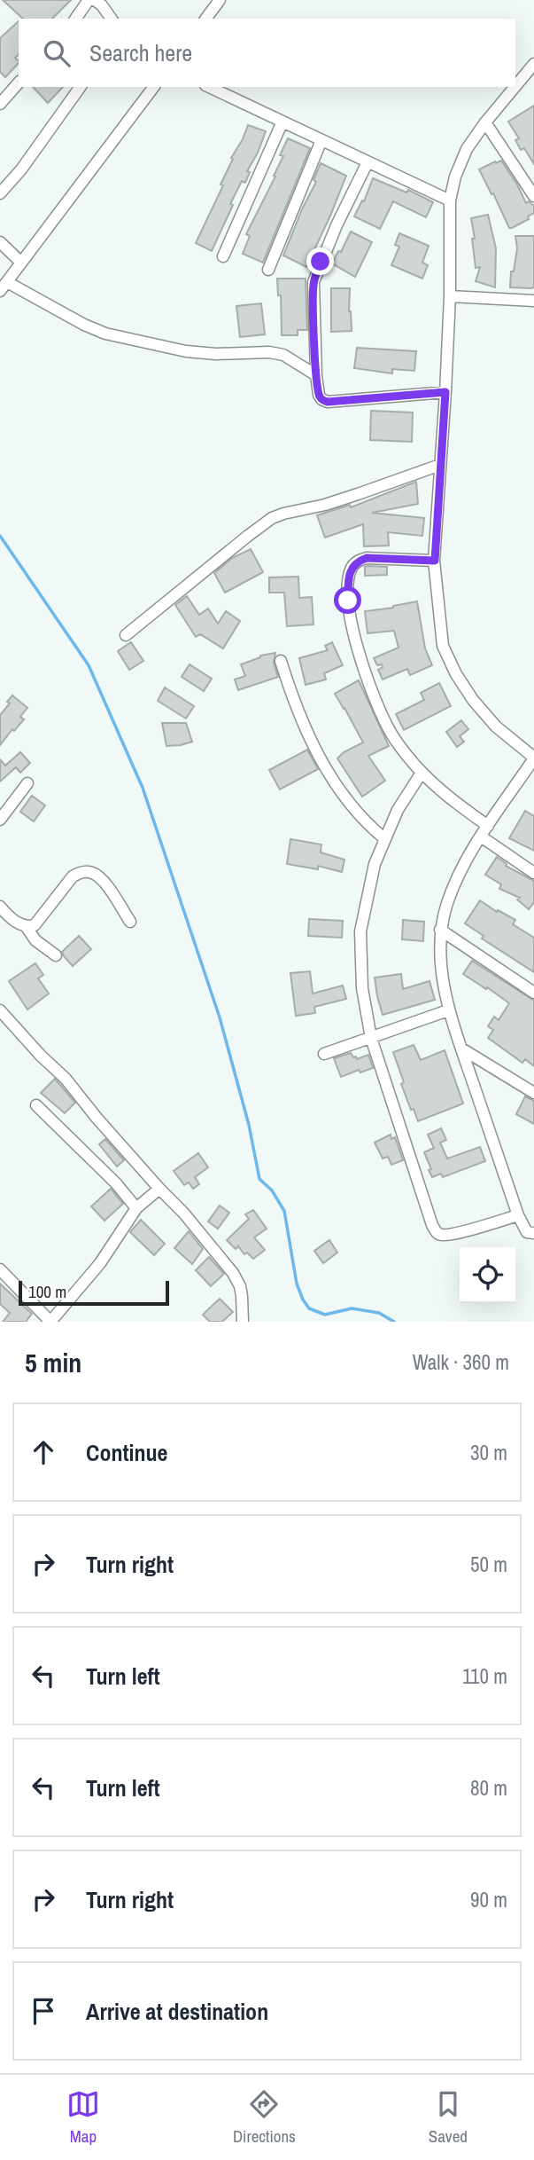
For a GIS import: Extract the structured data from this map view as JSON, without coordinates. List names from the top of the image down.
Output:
{
  "scale_bar": "100 m",
  "page": {
    "search": "Search here",
    "scale": "100 m",
    "heading": ["5 min", "Walk · 360 m"],
    "list": [
      ["Continue", "30 m"],
      ["Turn right", "50 m"],
      ["Turn left", "110 m"],
      ["Turn left", "80 m"],
      ["Turn right", "90 m"],
      "Arrive at destination"
    ],
    "nav": ["Map", "Directions", "Saved"]
  }
}
